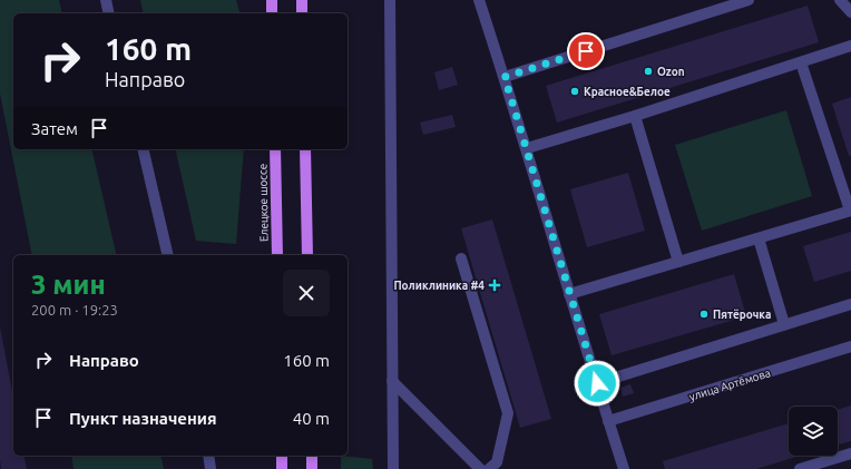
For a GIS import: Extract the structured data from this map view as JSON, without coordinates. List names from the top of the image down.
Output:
{
  "streets": {
    "main road": ["Елецкое шоссе"],
    "street": ["улица Артёмова"]
  },
  "places": {
    "other": ["Ozon", "Красное&Белое", "Пятёрочка"],
    "health": ["Поликлиника #4"]
  },
  "page": {
    "turn": ["160 m", "Направо"],
    "then": "Затем",
    "heading": ["3 мин", "200 m · 19:23"],
    "list": [
      {
        "name": "Направо",
        "value": "160 m"
      },
      {
        "name": "Пункт назначения",
        "value": "40 m"
      }
    ]
  }
}
